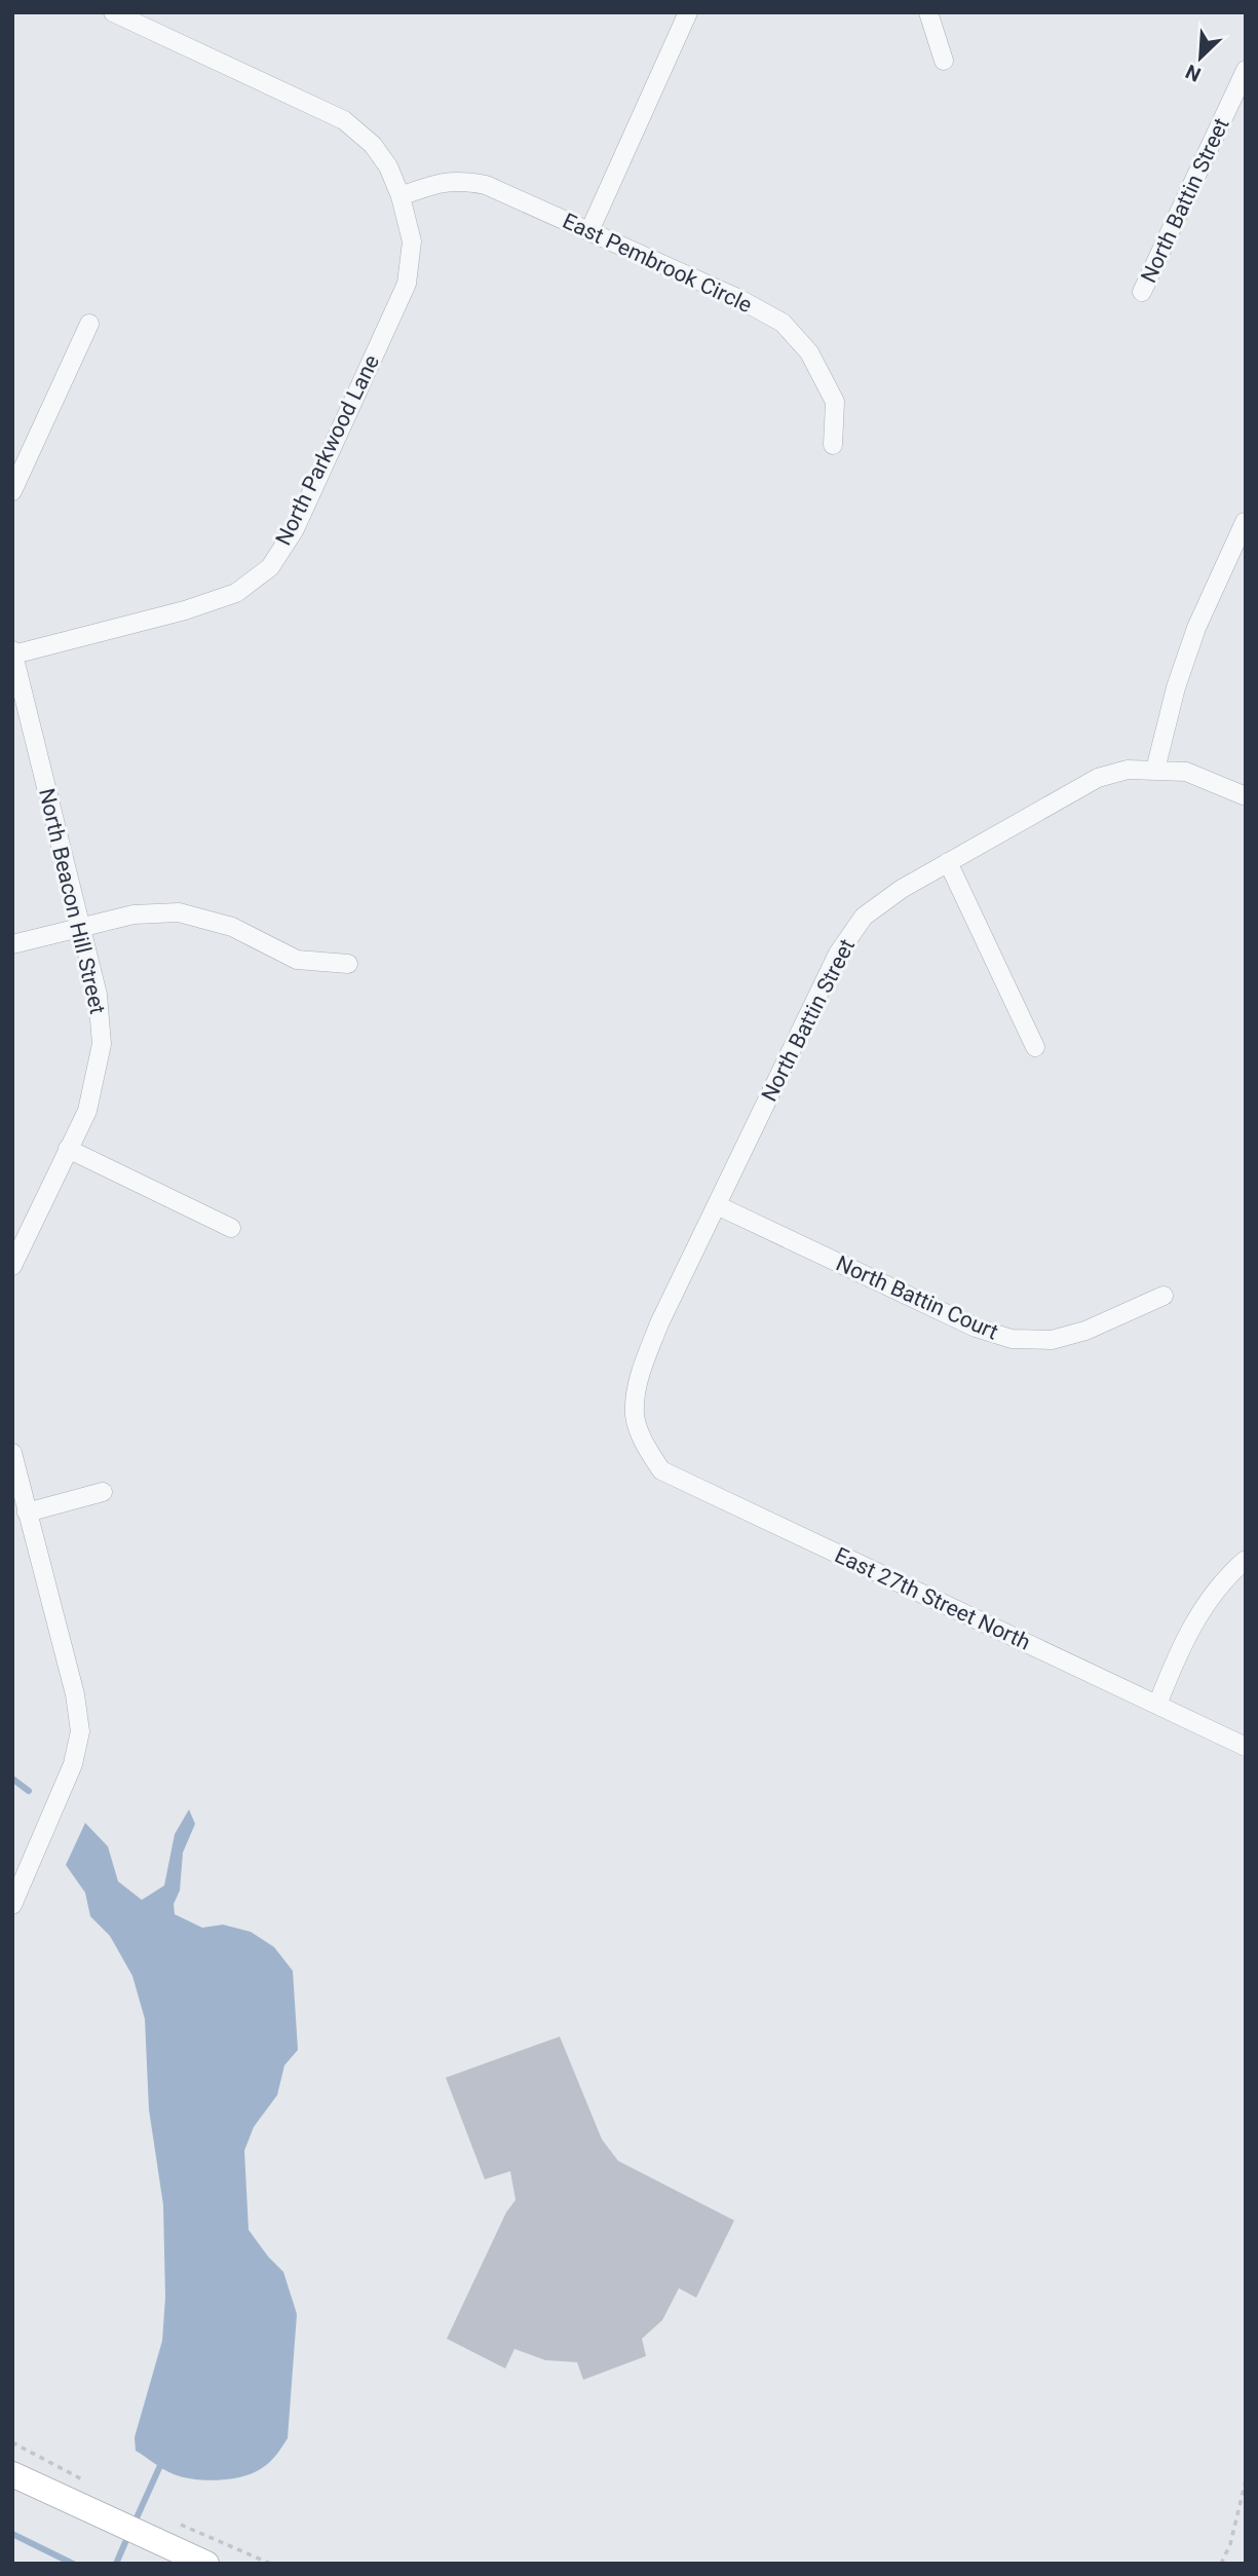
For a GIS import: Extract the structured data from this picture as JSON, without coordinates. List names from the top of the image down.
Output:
{
  "streets": {
    "street": [
      "North Battin Street",
      "East Pembrook Circle",
      "North Parkwood Lane",
      "North Beacon Hill Street",
      "North Battin Court",
      "East 27th Street North"
    ]
  },
  "crossings": [
    ["North Battin Street", "North Battin Court"],
    ["North Battin Street", "East 27th Street North"],
    ["East Pembrook Circle", "North Parkwood Lane"],
    ["North Parkwood Lane", "North Beacon Hill Street"]
  ],
  "north": "bottom left"
}
